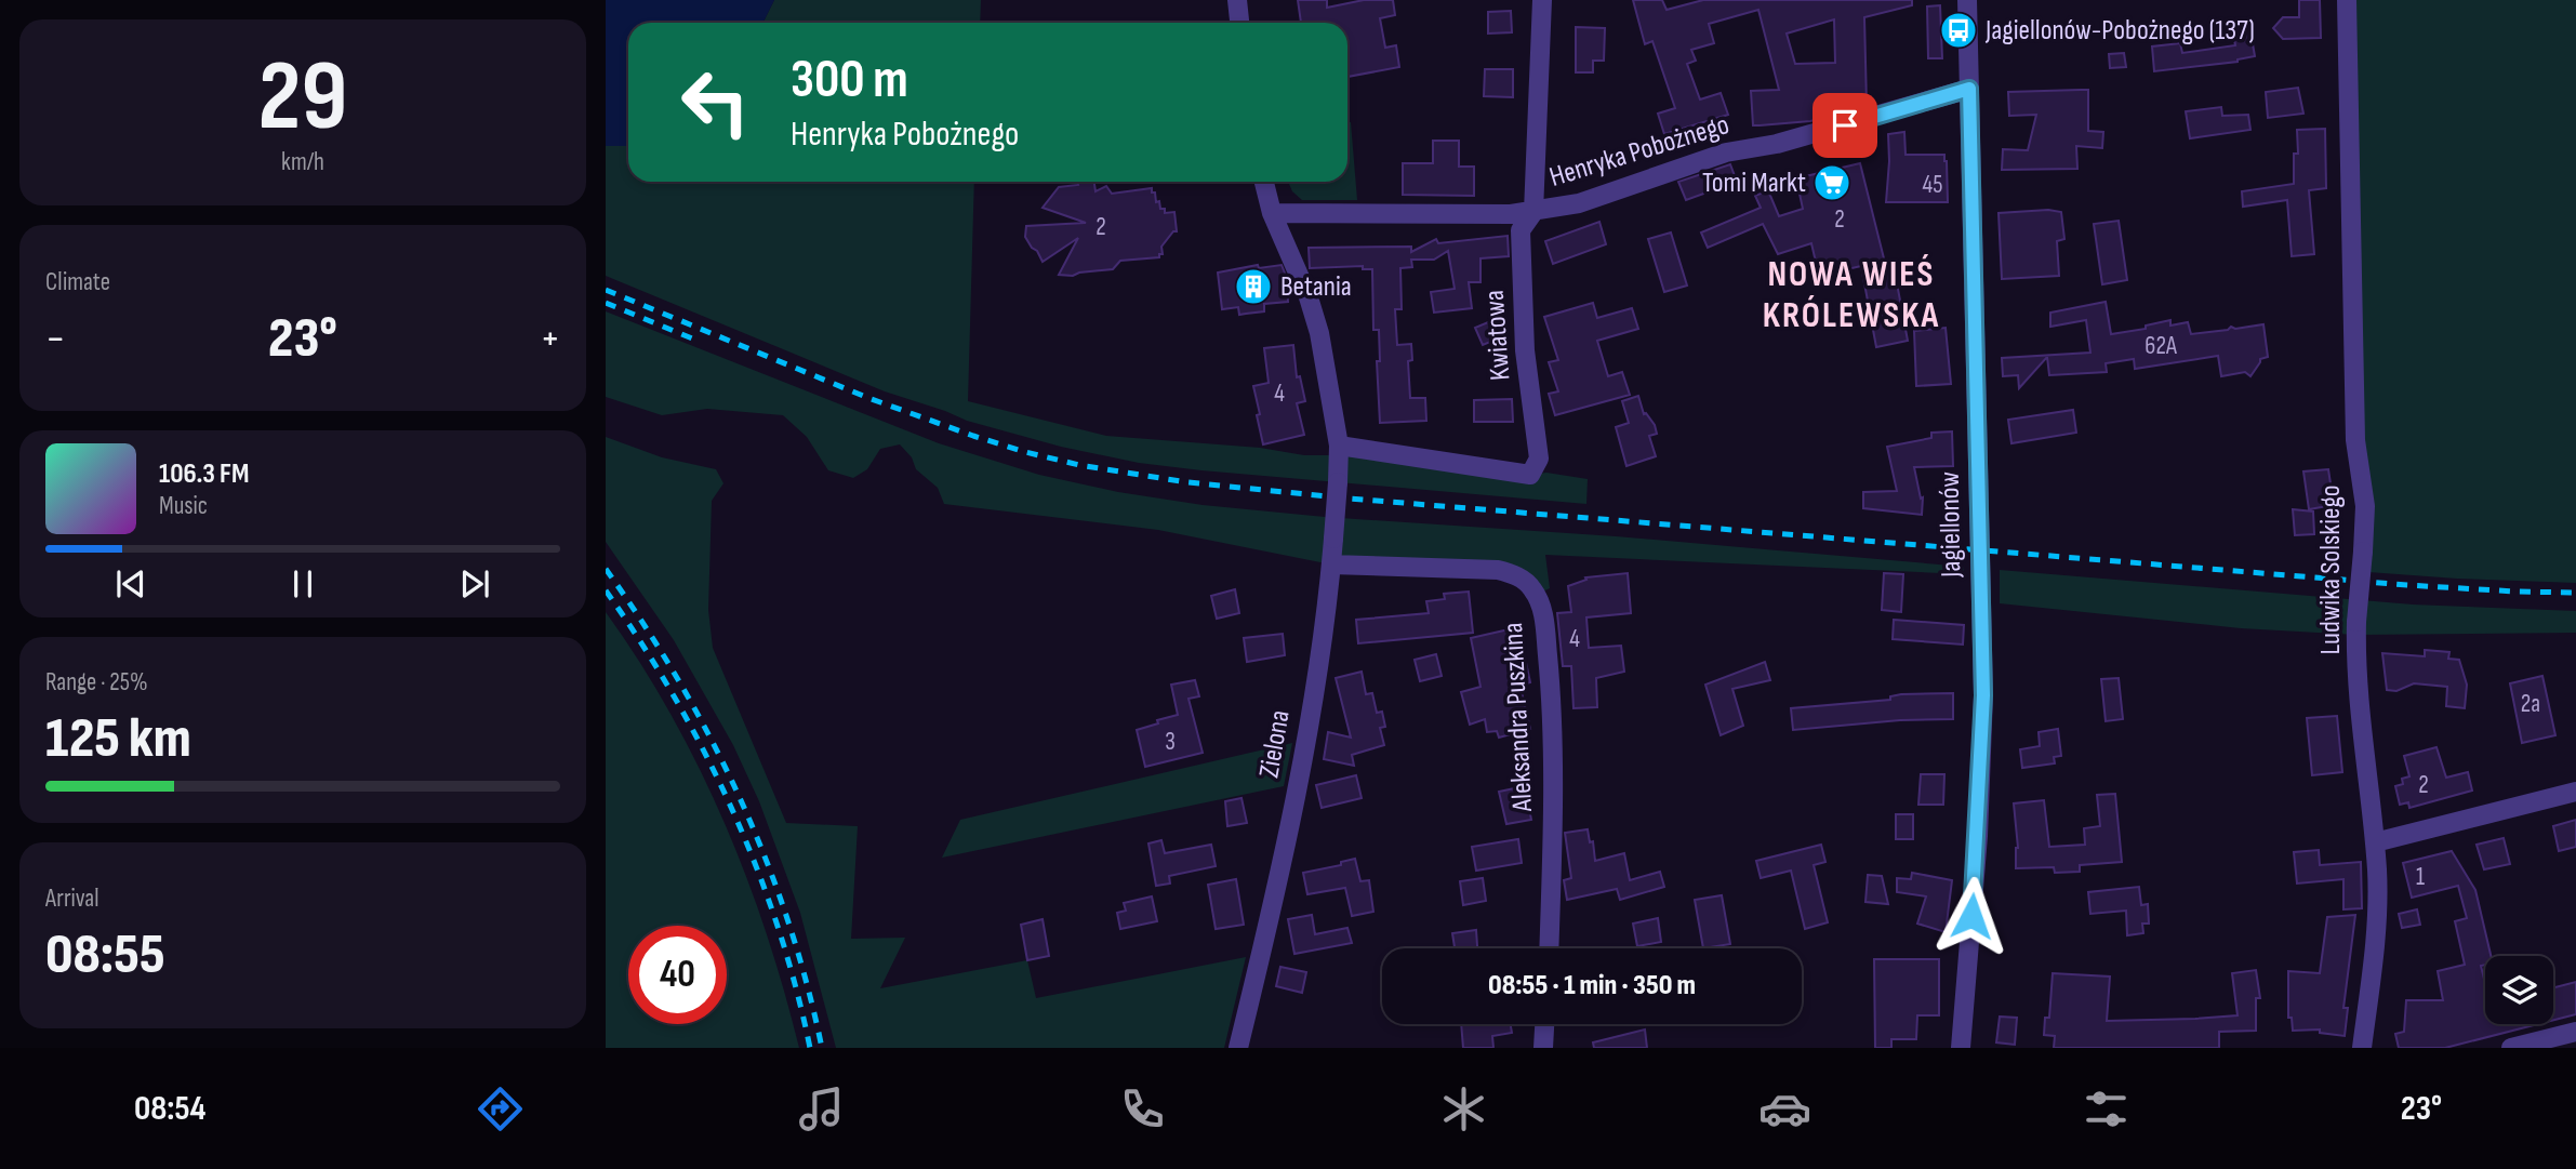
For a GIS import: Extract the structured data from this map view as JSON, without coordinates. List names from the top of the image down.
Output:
{
  "streets": {
    "street": [
      "Henryka Pobożnego",
      "Kwiatowa",
      "Jagiellonów",
      "Ludwika Solskiego",
      "Aleksandra Puszkina",
      "Zielona"
    ]
  },
  "crossings": [
    ["Henryka Pobożnego", "Kwiatowa"],
    ["Henryka Pobożnego", "Jagiellonów"],
    ["Henryka Pobożnego", "Zielona"],
    ["Kwiatowa", "Zielona"],
    ["Aleksandra Puszkina", "Zielona"]
  ],
  "districts": ["NOWA WIEŚ KRÓLEWSKA"],
  "places": {
    "bus stop": ["Jagiellonów-Pobożnego (137)"],
    "supermarket": ["Tomi Markt"],
    "building": ["Betania"]
  },
  "house_numbers": [
    "45",
    "2",
    "2",
    "62A",
    "4",
    "4",
    "2a",
    "3",
    "2",
    "1"
  ],
  "page": {
    "tile": [
      ["29", "km/h"],
      "Climate",
      ["Range · 25%", "125 km"],
      ["Arrival", "08:55"]
    ],
    "turn": ["300 m", "Henryka Pobożnego"],
    "heat": ["−", "23°", "+"],
    "song": ["106.3 FM", "Music"],
    "limit": "40",
    "trip": "08:55 · 1 min · 350 m",
    "tabs": ["08:54", "23°"]
  }
}
